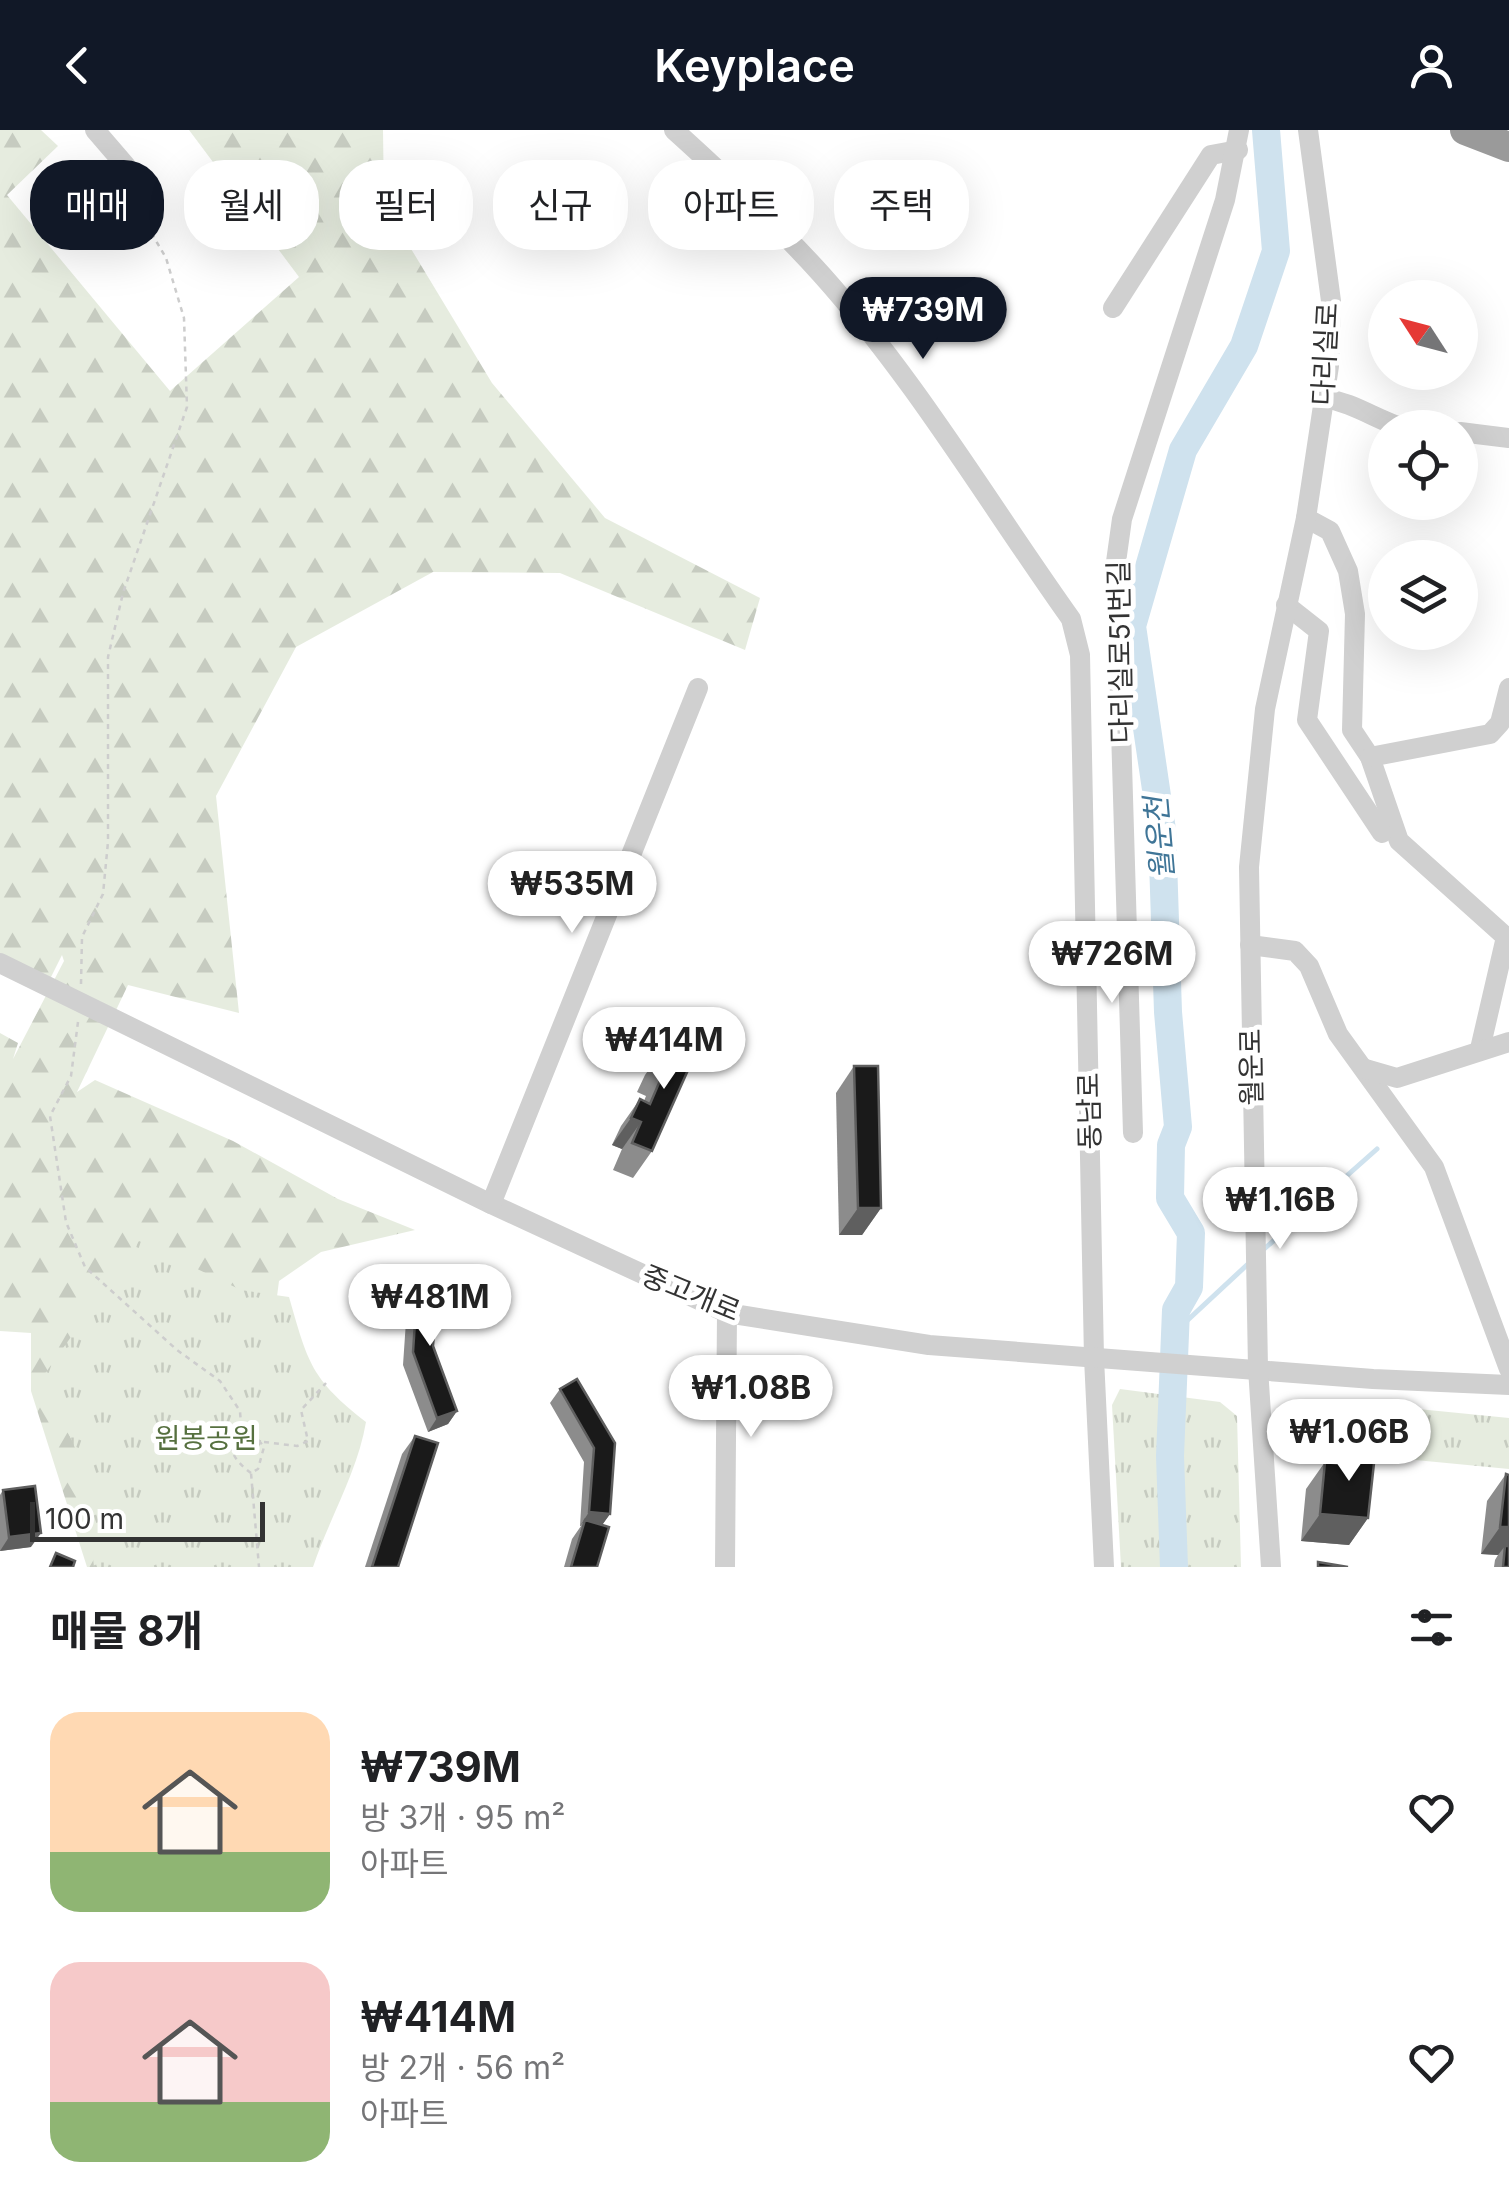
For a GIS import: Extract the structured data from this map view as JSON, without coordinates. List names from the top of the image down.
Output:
{
  "streets": {
    "street": [
      "다리실로",
      "다리실로51번길",
      "월운로",
      "동남로",
      "중고개로"
    ]
  },
  "crossings": [
    ["다리실로", "월운로"],
    ["월운로", "중고개로"],
    ["동남로", "중고개로"]
  ],
  "water": ["월운천"],
  "parks": ["원봉공원"],
  "scale_bar": "100 m",
  "north": "top left",
  "page": {
    "header": "Keyplace",
    "chip": [
      "매매",
      "월세",
      "필터",
      "신규",
      "아파트",
      "주택"
    ],
    "price": [
      "₩739M",
      "₩535M",
      "₩726M",
      "₩414M",
      "₩1.16B",
      "₩481M",
      "₩1.08B",
      "₩1.06B"
    ],
    "scale": "100 m",
    "heading": "매물 8개",
    "list": [
      {
        "name": "₩739M",
        "note": "방 3개 · 95 m² · 아파트"
      },
      {
        "name": "₩414M",
        "note": "방 2개 · 56 m² · 아파트"
      }
    ]
  }
}
